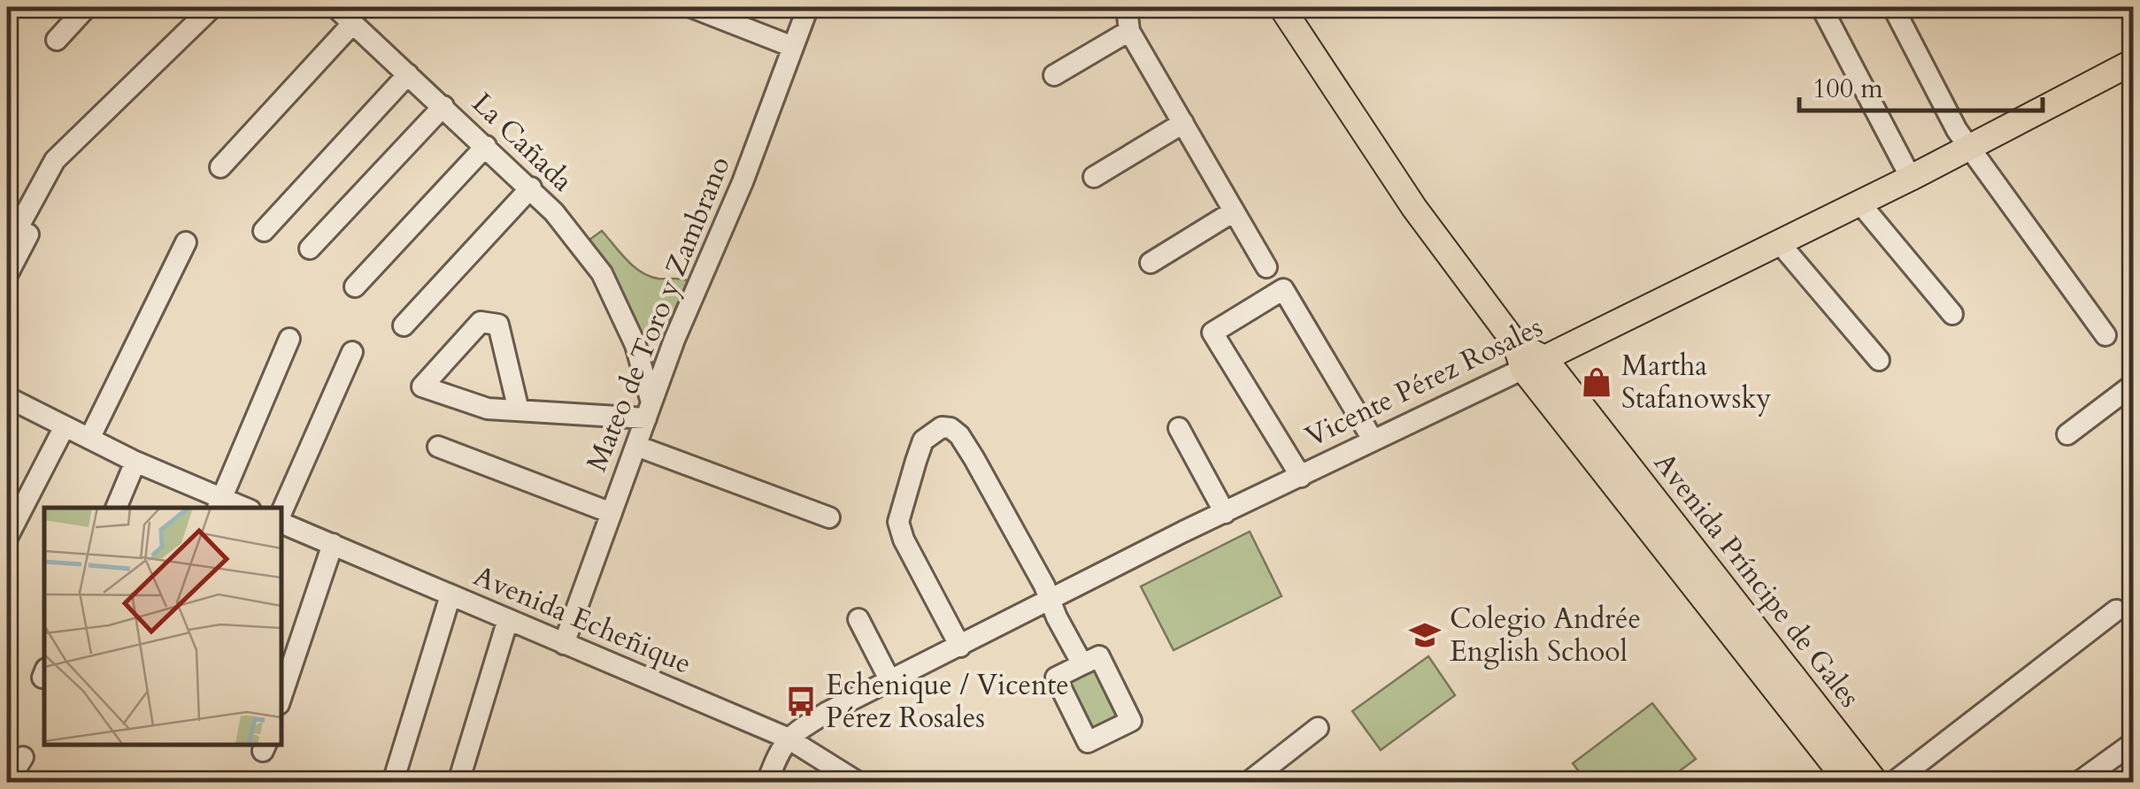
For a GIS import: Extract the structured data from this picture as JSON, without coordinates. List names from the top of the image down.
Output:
{
  "streets": {
    "main road": ["Vicente Pérez Rosales", "Avenida Príncipe de Gales"],
    "street": ["La Cañada", "Mateo de Toro y Zambrano", "Avenida Echeñique"]
  },
  "crossings": [
    ["La Cañada", "Mateo de Toro y Zambrano"],
    ["Mateo de Toro y Zambrano", "Avenida Echeñique"],
    ["Vicente Pérez Rosales", "Avenida Príncipe de Gales"],
    ["Vicente Pérez Rosales", "Avenida Echeñique"]
  ],
  "places": {
    "shop": ["Martha Stafanowsky"],
    "school or university": ["Colegio Andrée English School"],
    "bus stop": ["Echenique / Vicente Pérez Rosales"]
  },
  "scale_bar": "100 m"
}
